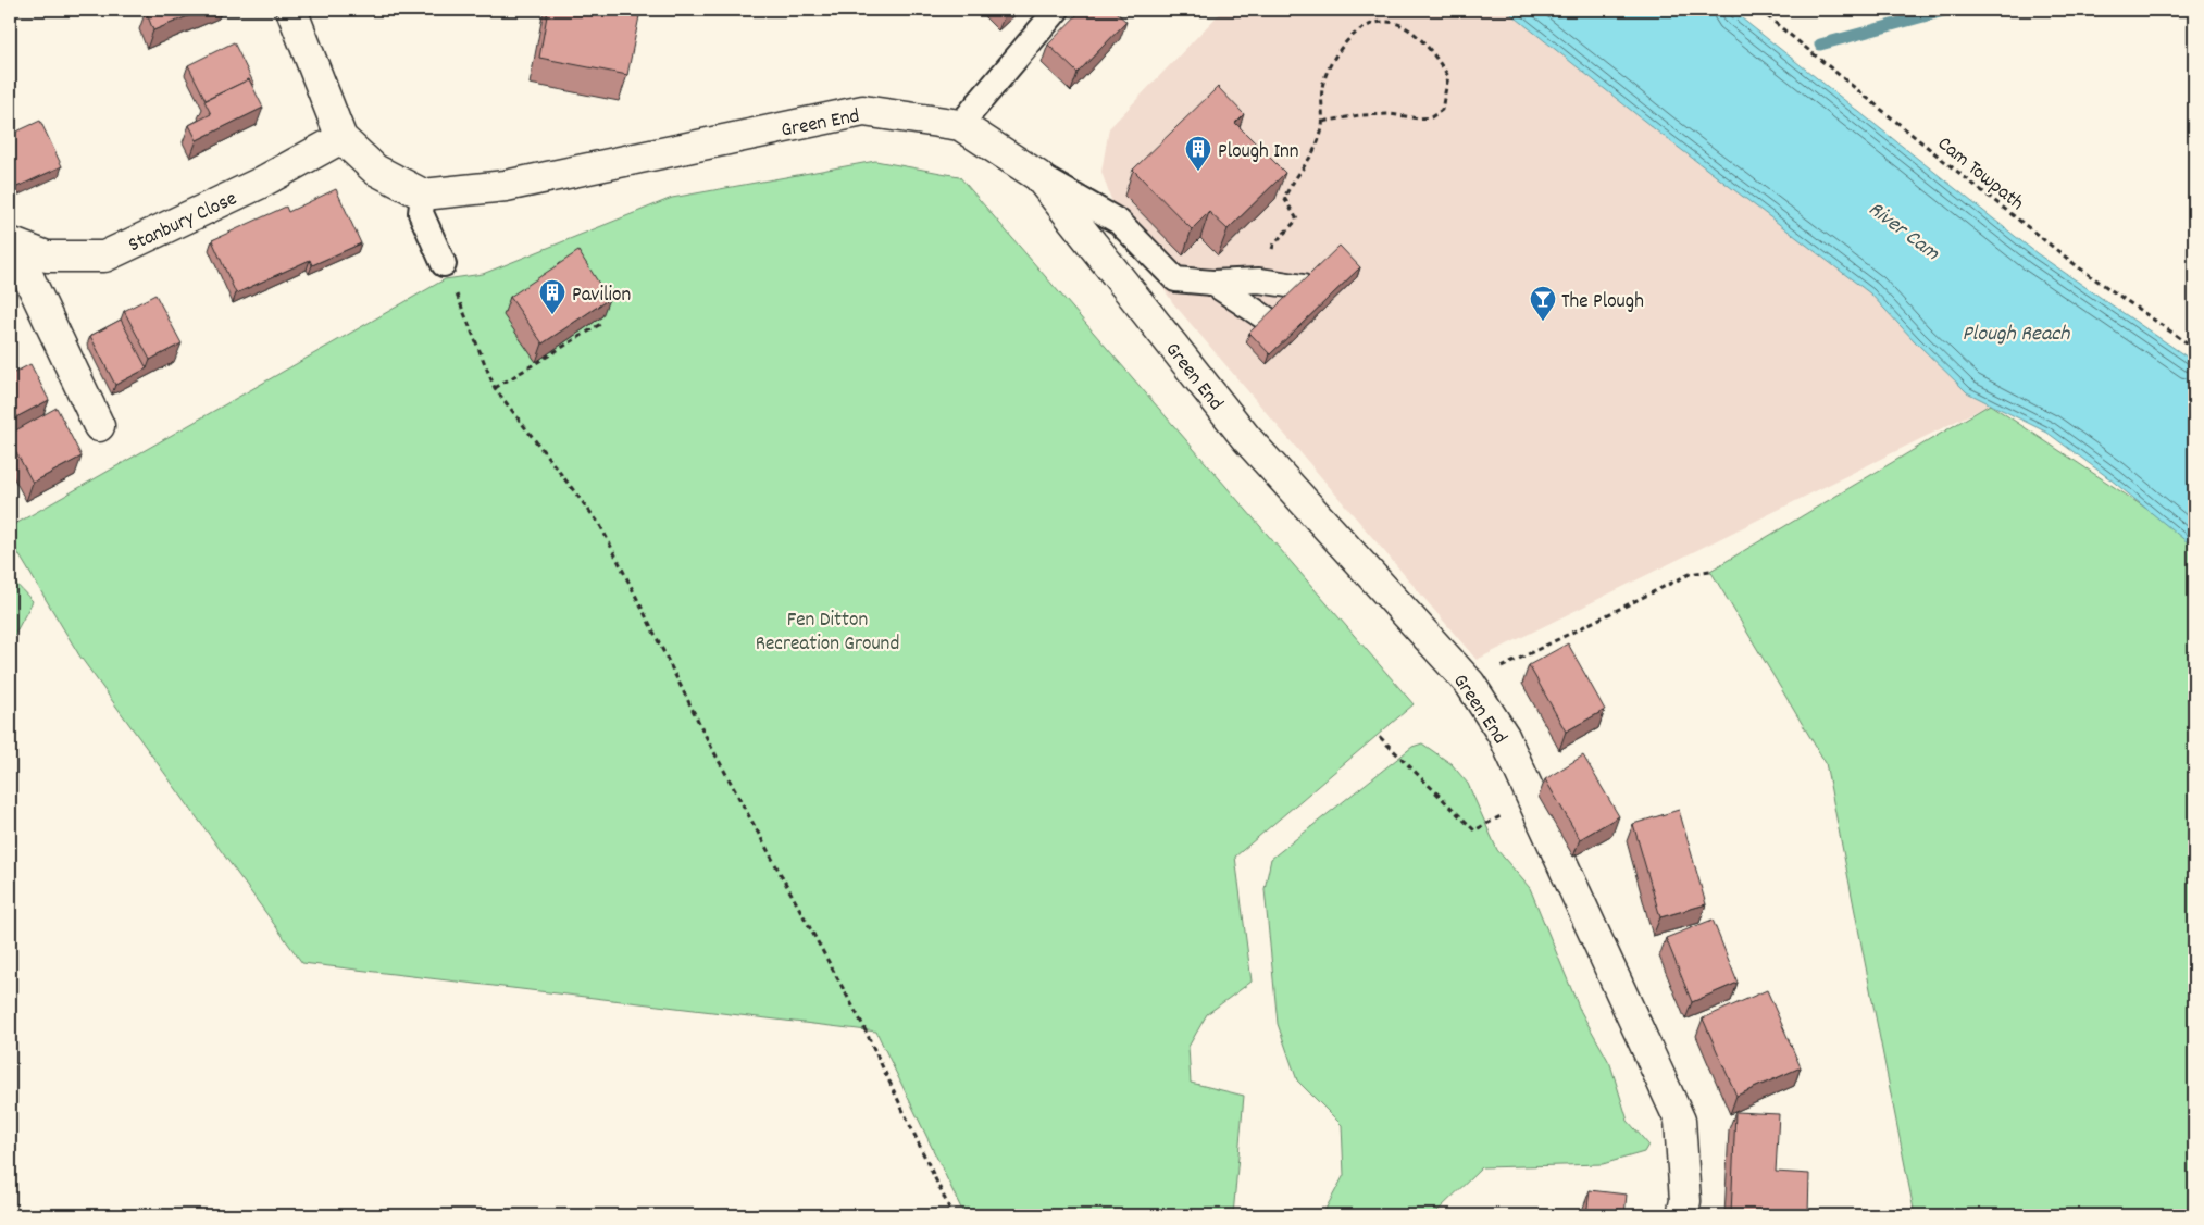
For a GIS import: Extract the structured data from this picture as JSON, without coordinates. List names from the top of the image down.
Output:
{
  "streets": {
    "street": ["Green End", "Stanbury Close"],
    "path": ["Cam Towpath"]
  },
  "water": ["River Cam", "Plough Reach"],
  "parks": ["Fen Ditton Recreation Ground"],
  "places": {
    "building": ["Plough Inn", "Pavilion"],
    "bar": ["The Plough"]
  }
}
